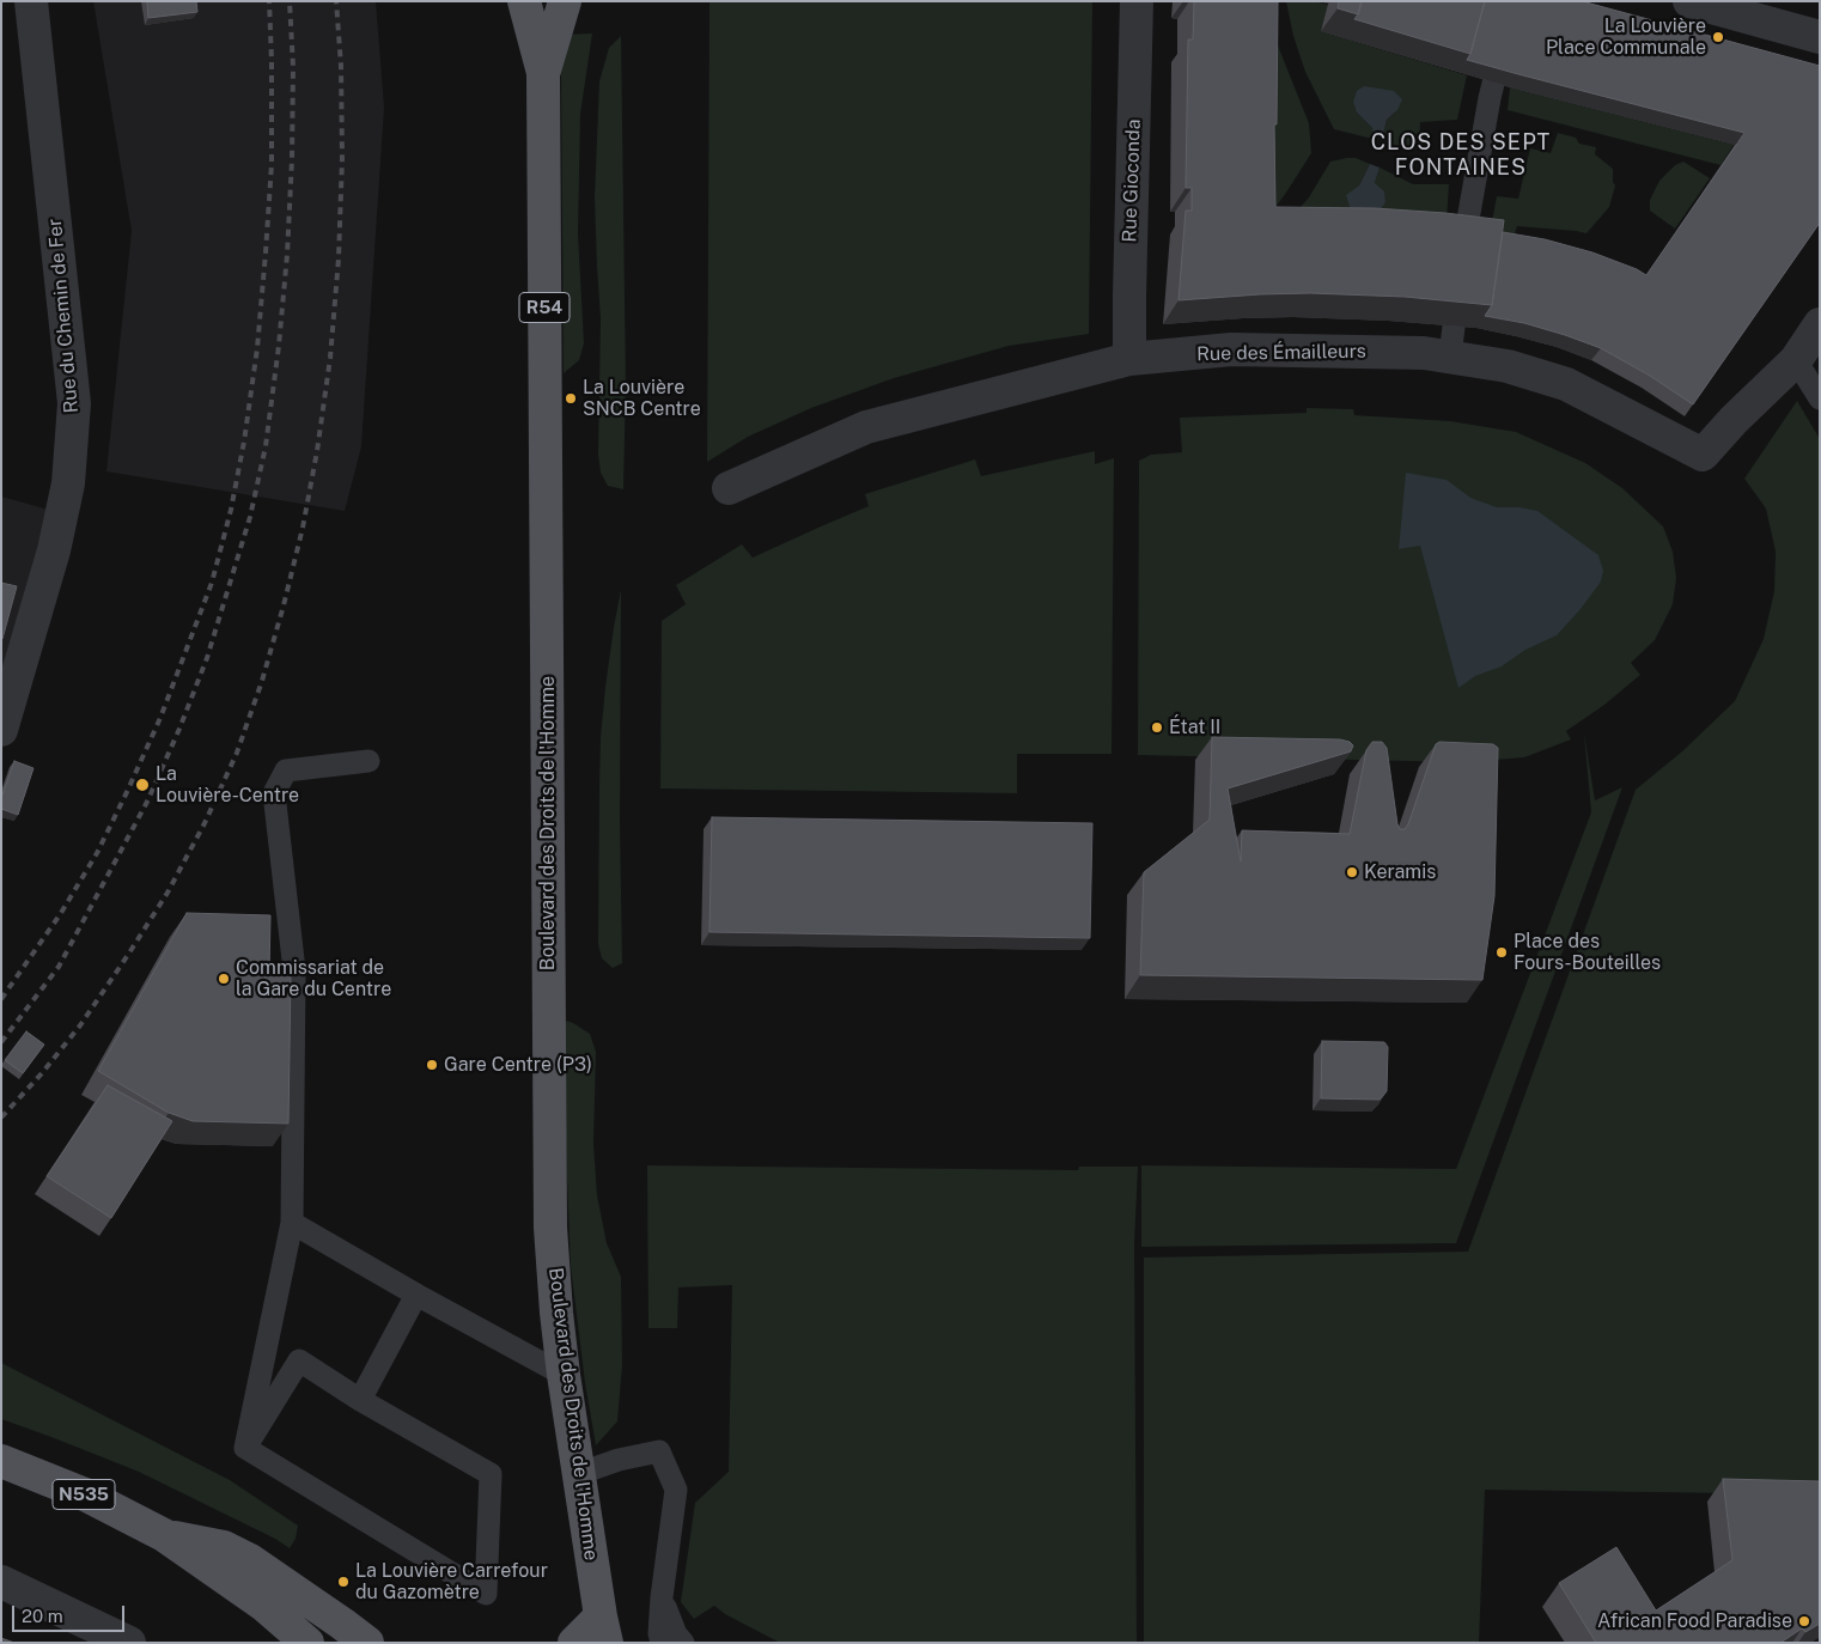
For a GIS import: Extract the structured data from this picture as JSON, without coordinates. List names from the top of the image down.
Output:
{
  "streets": {
    "main road": ["R54", "Boulevard des Droits de l'Homme", "N535"],
    "street": ["Rue Gioconda", "Rue du Chemin de Fer", "Rue des Émailleurs"]
  },
  "crossings": [
    ["Rue Gioconda", "Rue des Émailleurs"],
    ["R54", "Boulevard des Droits de l'Homme"]
  ],
  "districts": ["CLOS DES SEPT FONTAINES"],
  "places": [
    "La Louvière Place Communale",
    "La Louvière SNCB Centre",
    "État II",
    "La Louvière-Centre",
    "Keramis",
    "Place des Fours-Bouteilles",
    "Commissariat de la Gare du Centre",
    "Gare Centre (P3)",
    "La Louvière Carrefour du Gazomètre",
    "African Food Paradise"
  ],
  "scale_bar": "20 m"
}
